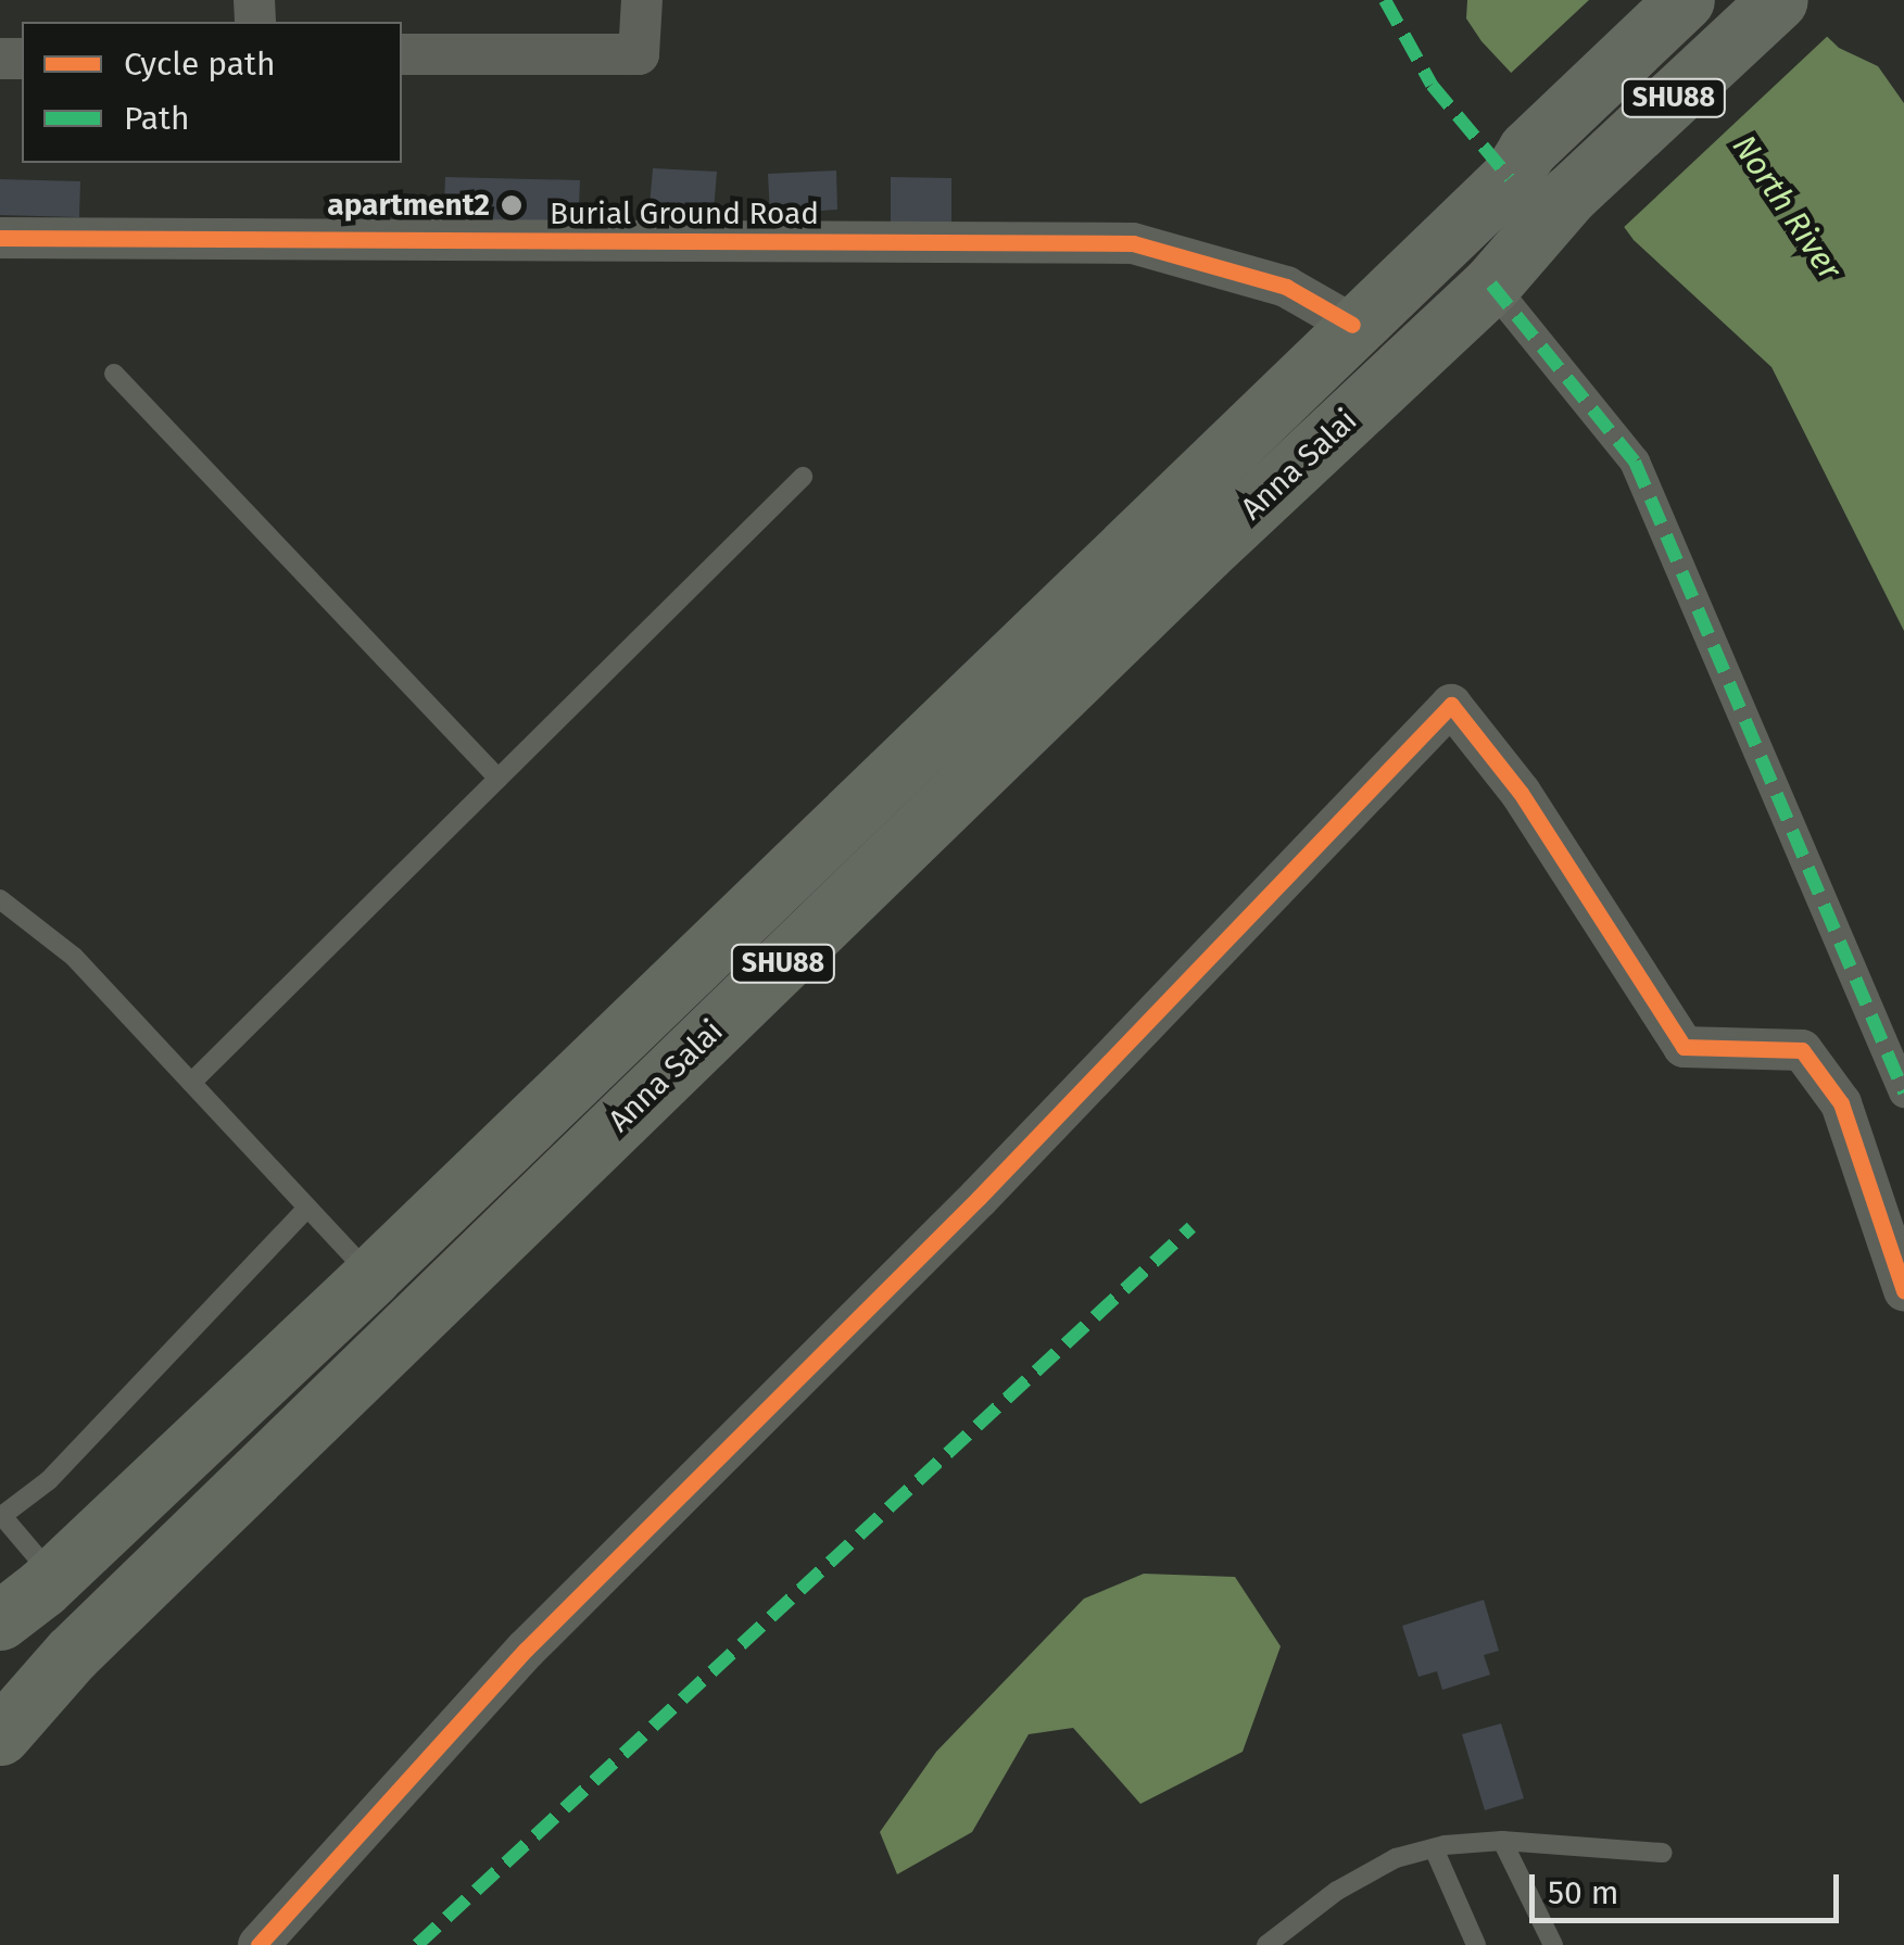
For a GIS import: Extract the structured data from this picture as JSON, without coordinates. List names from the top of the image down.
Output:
{
  "streets": {
    "main road": ["SHU88", "Anna Salai"],
    "street": ["Burial Ground Road"]
  },
  "crossings": [
    ["Burial Ground Road", "Anna Salai"]
  ],
  "water": ["North River"],
  "places": ["apartment2"],
  "legend": ["Cycle path", "Path"],
  "scale_bar": "50 m"
}
